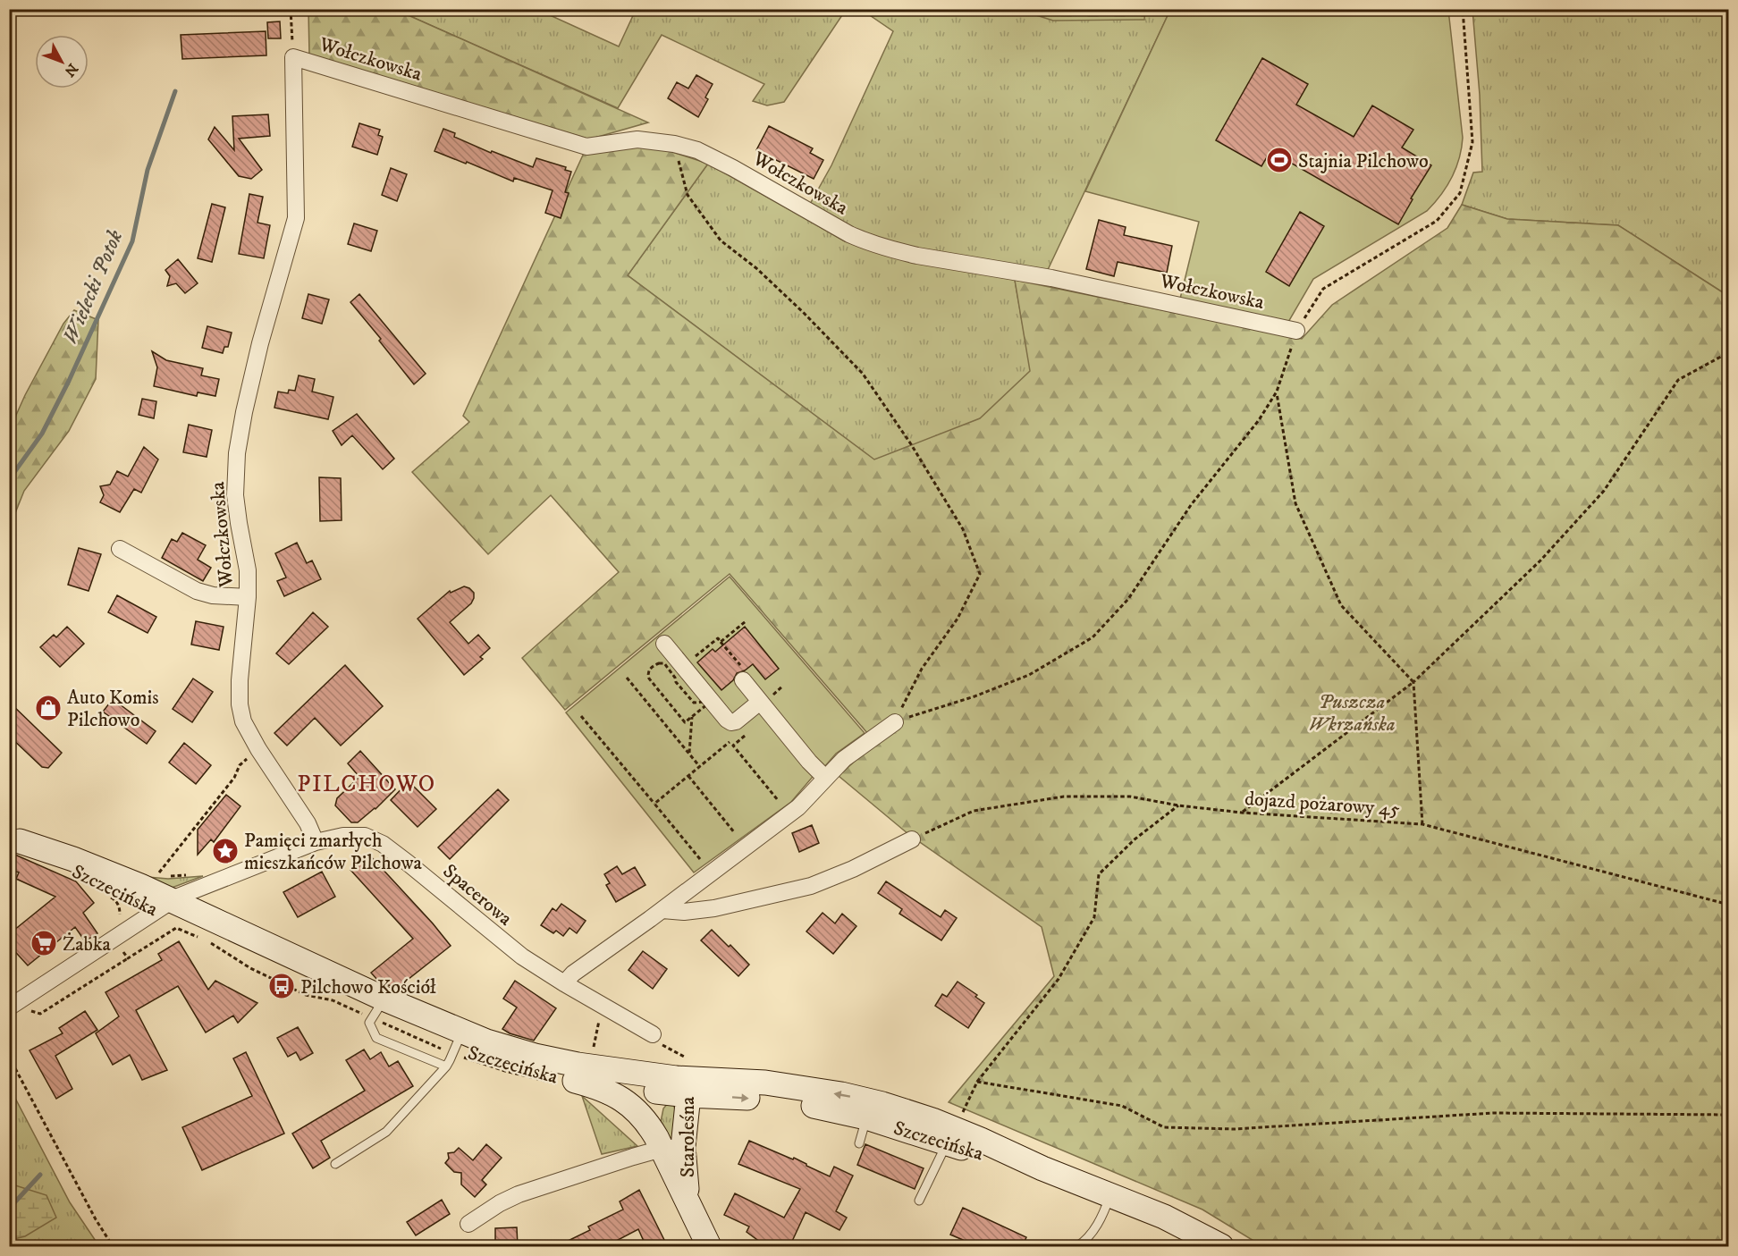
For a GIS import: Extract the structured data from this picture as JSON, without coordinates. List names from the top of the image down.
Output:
{
  "streets": {
    "main road": ["Szczecińska", "Staroleśna"],
    "street": ["Wołczkowska", "Spacerowa"],
    "path": ["dojazd pożarowy 45"]
  },
  "crossings": [
    ["Wołczkowska", "Spacerowa"],
    ["Szczecińska", "Spacerowa"],
    ["Szczecińska", "Staroleśna"]
  ],
  "districts": ["PILCHOWO"],
  "water": ["Wielecki Potok"],
  "parks": ["Puszcza Wkrzańska"],
  "places": {
    "sports": ["Stajnia Pilchowo"],
    "shop": ["Auto Komis Pilchowo"],
    "place": ["Pamięci zmarłych mieszkańców Pilchowa"],
    "supermarket": ["Żabka"],
    "bus stop": ["Pilchowo Kościół"]
  },
  "north": "bottom right"
}
